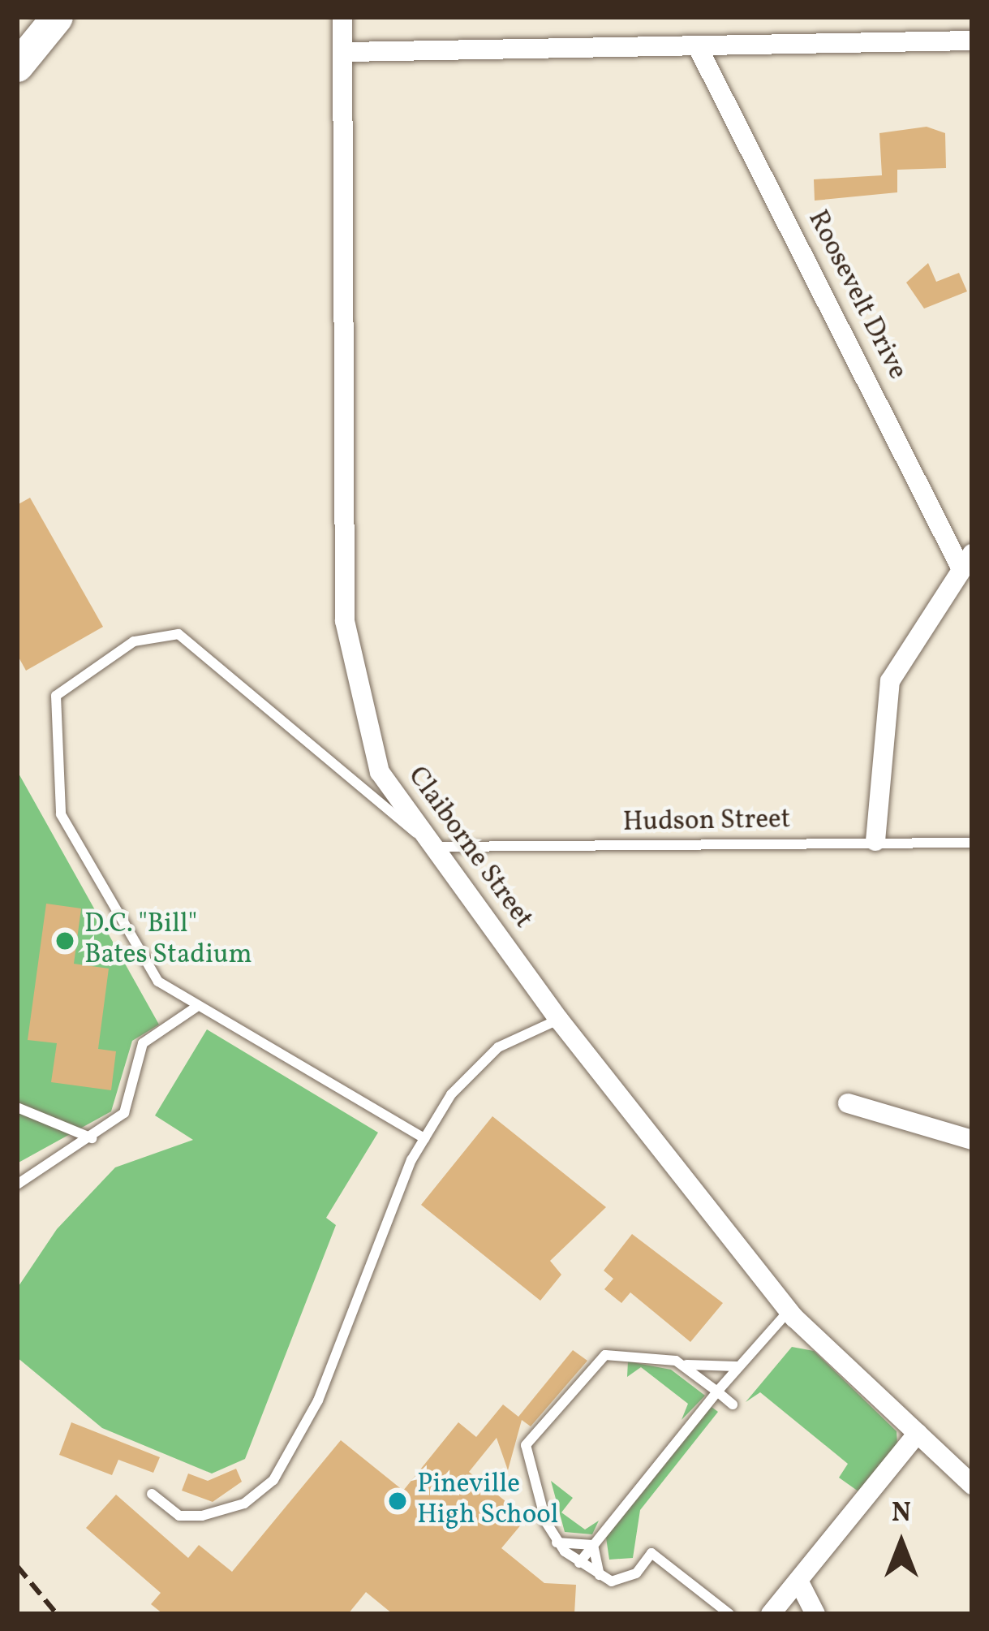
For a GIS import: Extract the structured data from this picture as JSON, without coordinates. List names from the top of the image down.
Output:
{
  "streets": {
    "street": ["Roosevelt Drive", "Claiborne Street"],
    "lane": ["Hudson Street"]
  },
  "crossings": [
    ["Hudson Street", "Claiborne Street"]
  ],
  "places": ["D.C. \"Bill\" Bates Stadium", "Pineville High School"],
  "north": "top"
}
